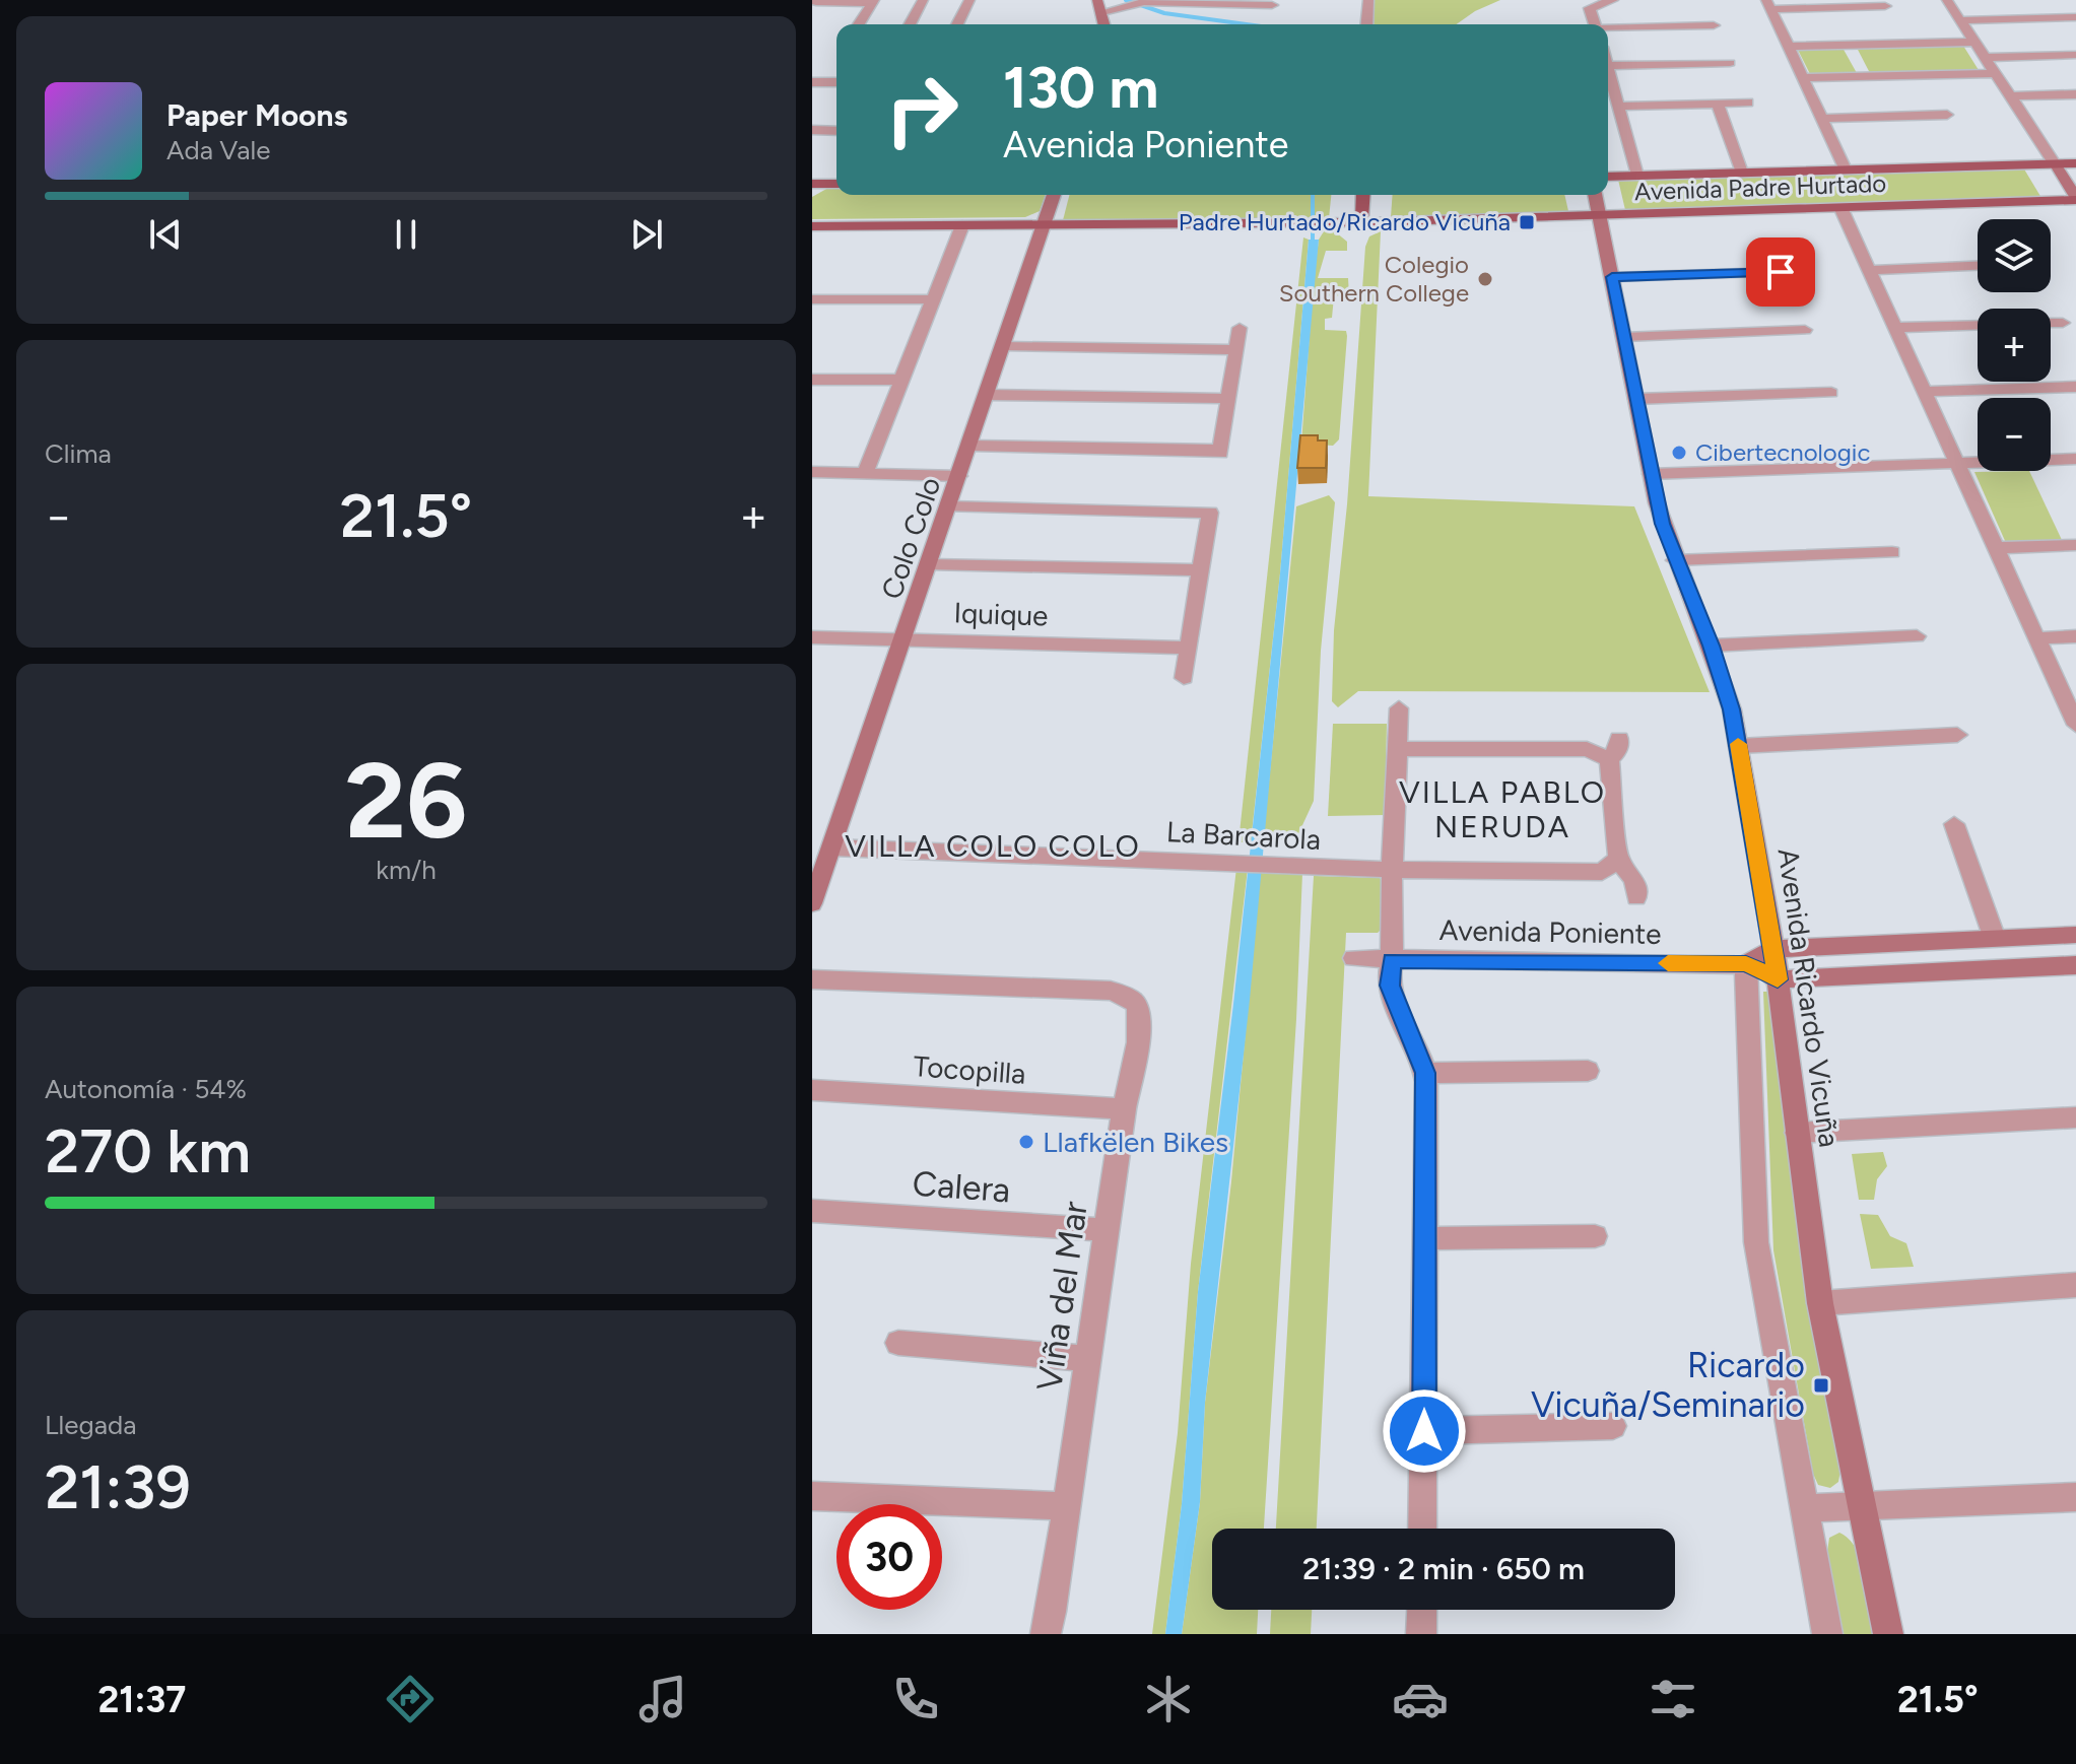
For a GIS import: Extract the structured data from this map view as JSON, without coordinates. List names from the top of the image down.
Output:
{
  "streets": {
    "main road": ["Avenida Padre Hurtado"],
    "street": [
      "Colo Colo",
      "Iquique",
      "La Barcarola",
      "Avenida Poniente",
      "Avenida Ricardo Vicuña",
      "Tocopilla",
      "Calera",
      "Viña del Mar"
    ]
  },
  "crossings": [
    ["Avenida Padre Hurtado", "Colo Colo"],
    ["Avenida Padre Hurtado", "Avenida Ricardo Vicuña"],
    ["Colo Colo", "Iquique"],
    ["Colo Colo", "La Barcarola"],
    ["Avenida Poniente", "Avenida Ricardo Vicuña"],
    ["Tocopilla", "Viña del Mar"],
    ["Calera", "Viña del Mar"]
  ],
  "districts": ["VILLA PABLO NERUDA", "VILLA COLO COLO"],
  "places": {
    "transit": ["Padre Hurtado/Ricardo Vicuña", "Ricardo Vicuña/Seminario"],
    "other": ["Colegio Southern College", "Cibertecnologic", "Llafkëlen Bikes"]
  },
  "page": {
    "turn": ["130 m", "Avenida Poniente"],
    "song": ["Paper Moons", "Ada Vale"],
    "map_buttons": ["+", "−"],
    "tile": [
      "Clima",
      ["26", "km/h"],
      ["Autonomía · 54%", "270 km"],
      ["Llegada", "21:39"]
    ],
    "heat": ["−", "21.5°", "+"],
    "limit": "30",
    "trip": "21:39 · 2 min · 650 m",
    "tabs": ["21:37", "21.5°"]
  }
}
